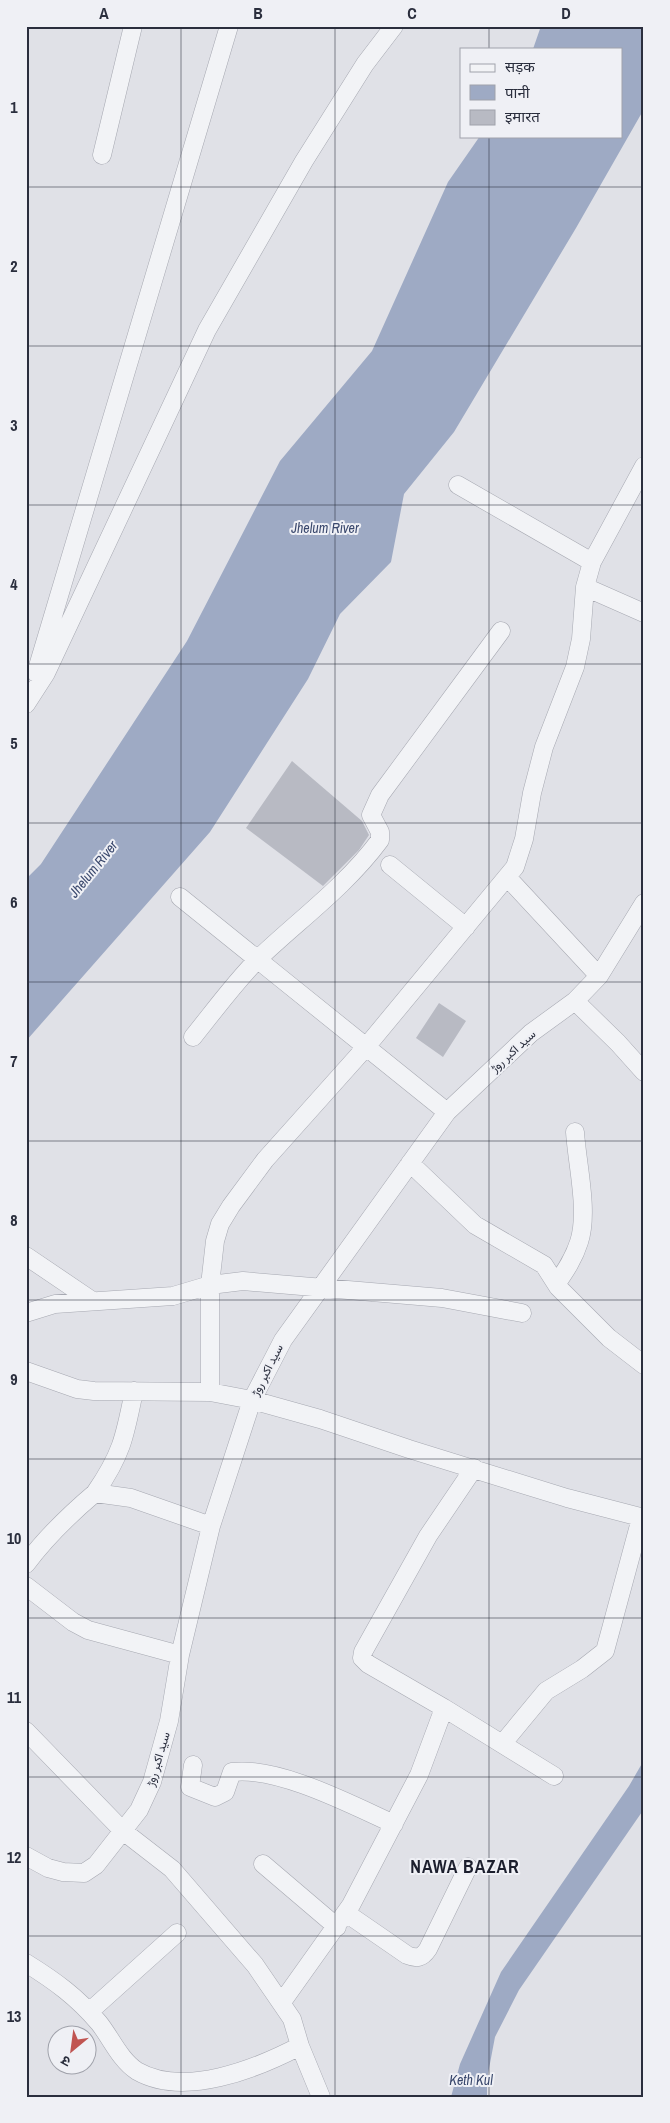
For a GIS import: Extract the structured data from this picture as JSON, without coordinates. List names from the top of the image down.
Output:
{
  "streets": {
    "street": ["سید اکبر روڑ"]
  },
  "districts": ["NAWA BAZAR"],
  "water": ["Jhelum River", "Keth Kul"],
  "legend": ["सड़क", "पानी", "इमारत"],
  "north": "bottom left",
  "grid": {
    "columns": [
      "A",
      "B",
      "C",
      "D"
    ],
    "rows": [
      "1",
      "2",
      "3",
      "4",
      "5",
      "6",
      "7",
      "8",
      "9",
      "10",
      "11",
      "12",
      "13"
    ]
  }
}
